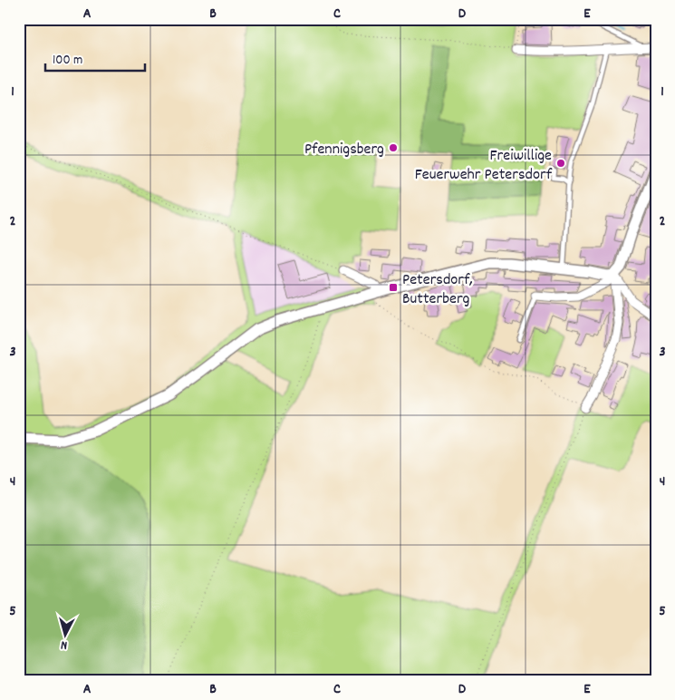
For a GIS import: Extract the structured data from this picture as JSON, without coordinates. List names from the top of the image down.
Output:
{
  "places": {
    "other": ["Pfennigsberg", "Freiwillige Feuerwehr Petersdorf"],
    "transit": ["Petersdorf, Butterberg"]
  },
  "scale_bar": "100 m",
  "north": "bottom",
  "grid": {
    "columns": [
      "A",
      "B",
      "C",
      "D",
      "E"
    ],
    "rows": [
      "1",
      "2",
      "3",
      "4",
      "5"
    ]
  }
}
